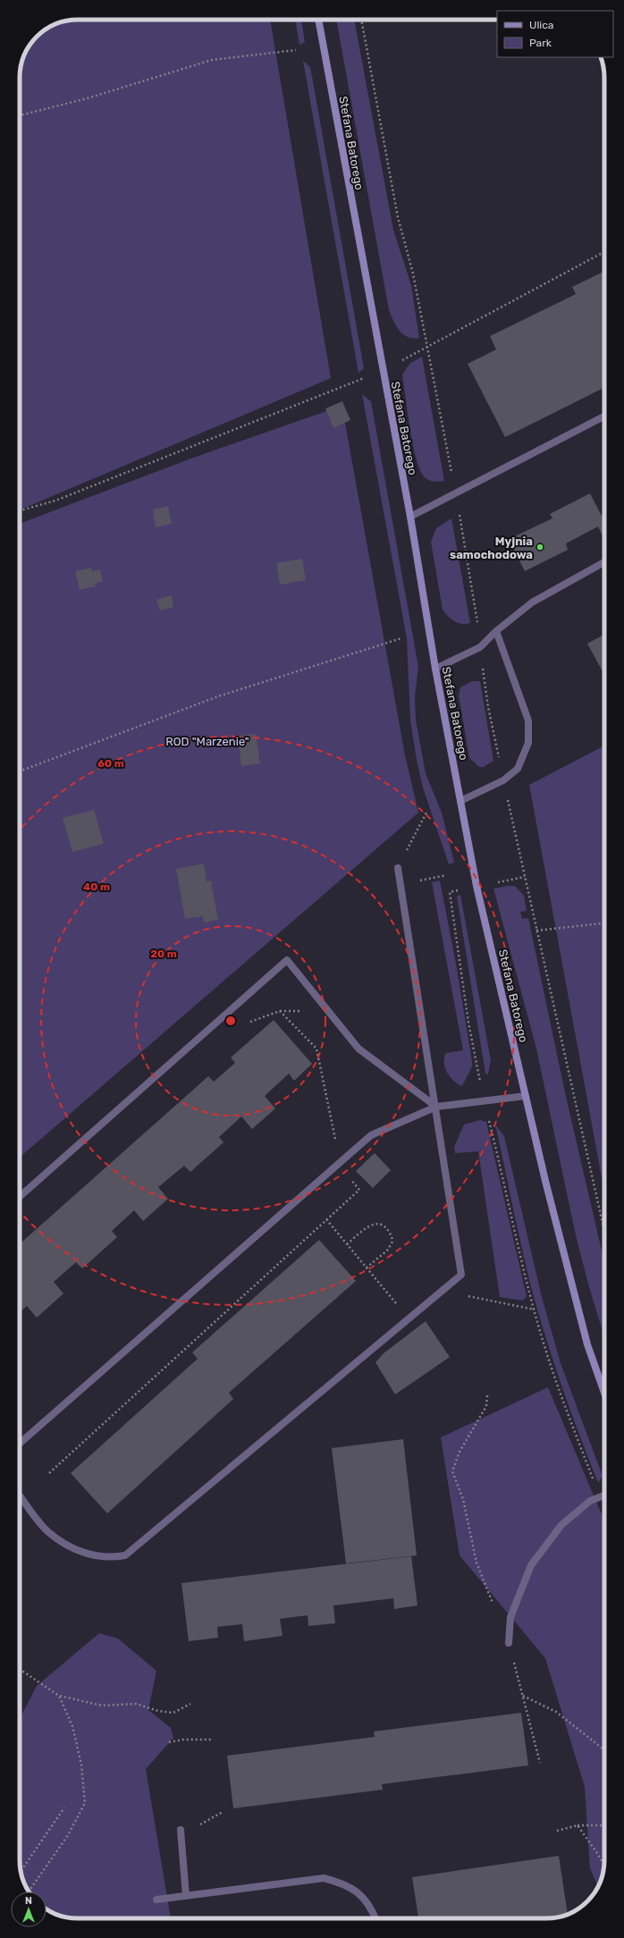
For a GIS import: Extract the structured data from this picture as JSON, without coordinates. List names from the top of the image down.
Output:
{
  "streets": {
    "main road": ["Stefana Batorego"]
  },
  "parks": ["ROD \"Marzenie\""],
  "places": ["Myjnia samochodowa"],
  "legend": ["Ulica", "Park"],
  "north": "top",
  "rings": ["60 m", "40 m", "20 m"]
}
